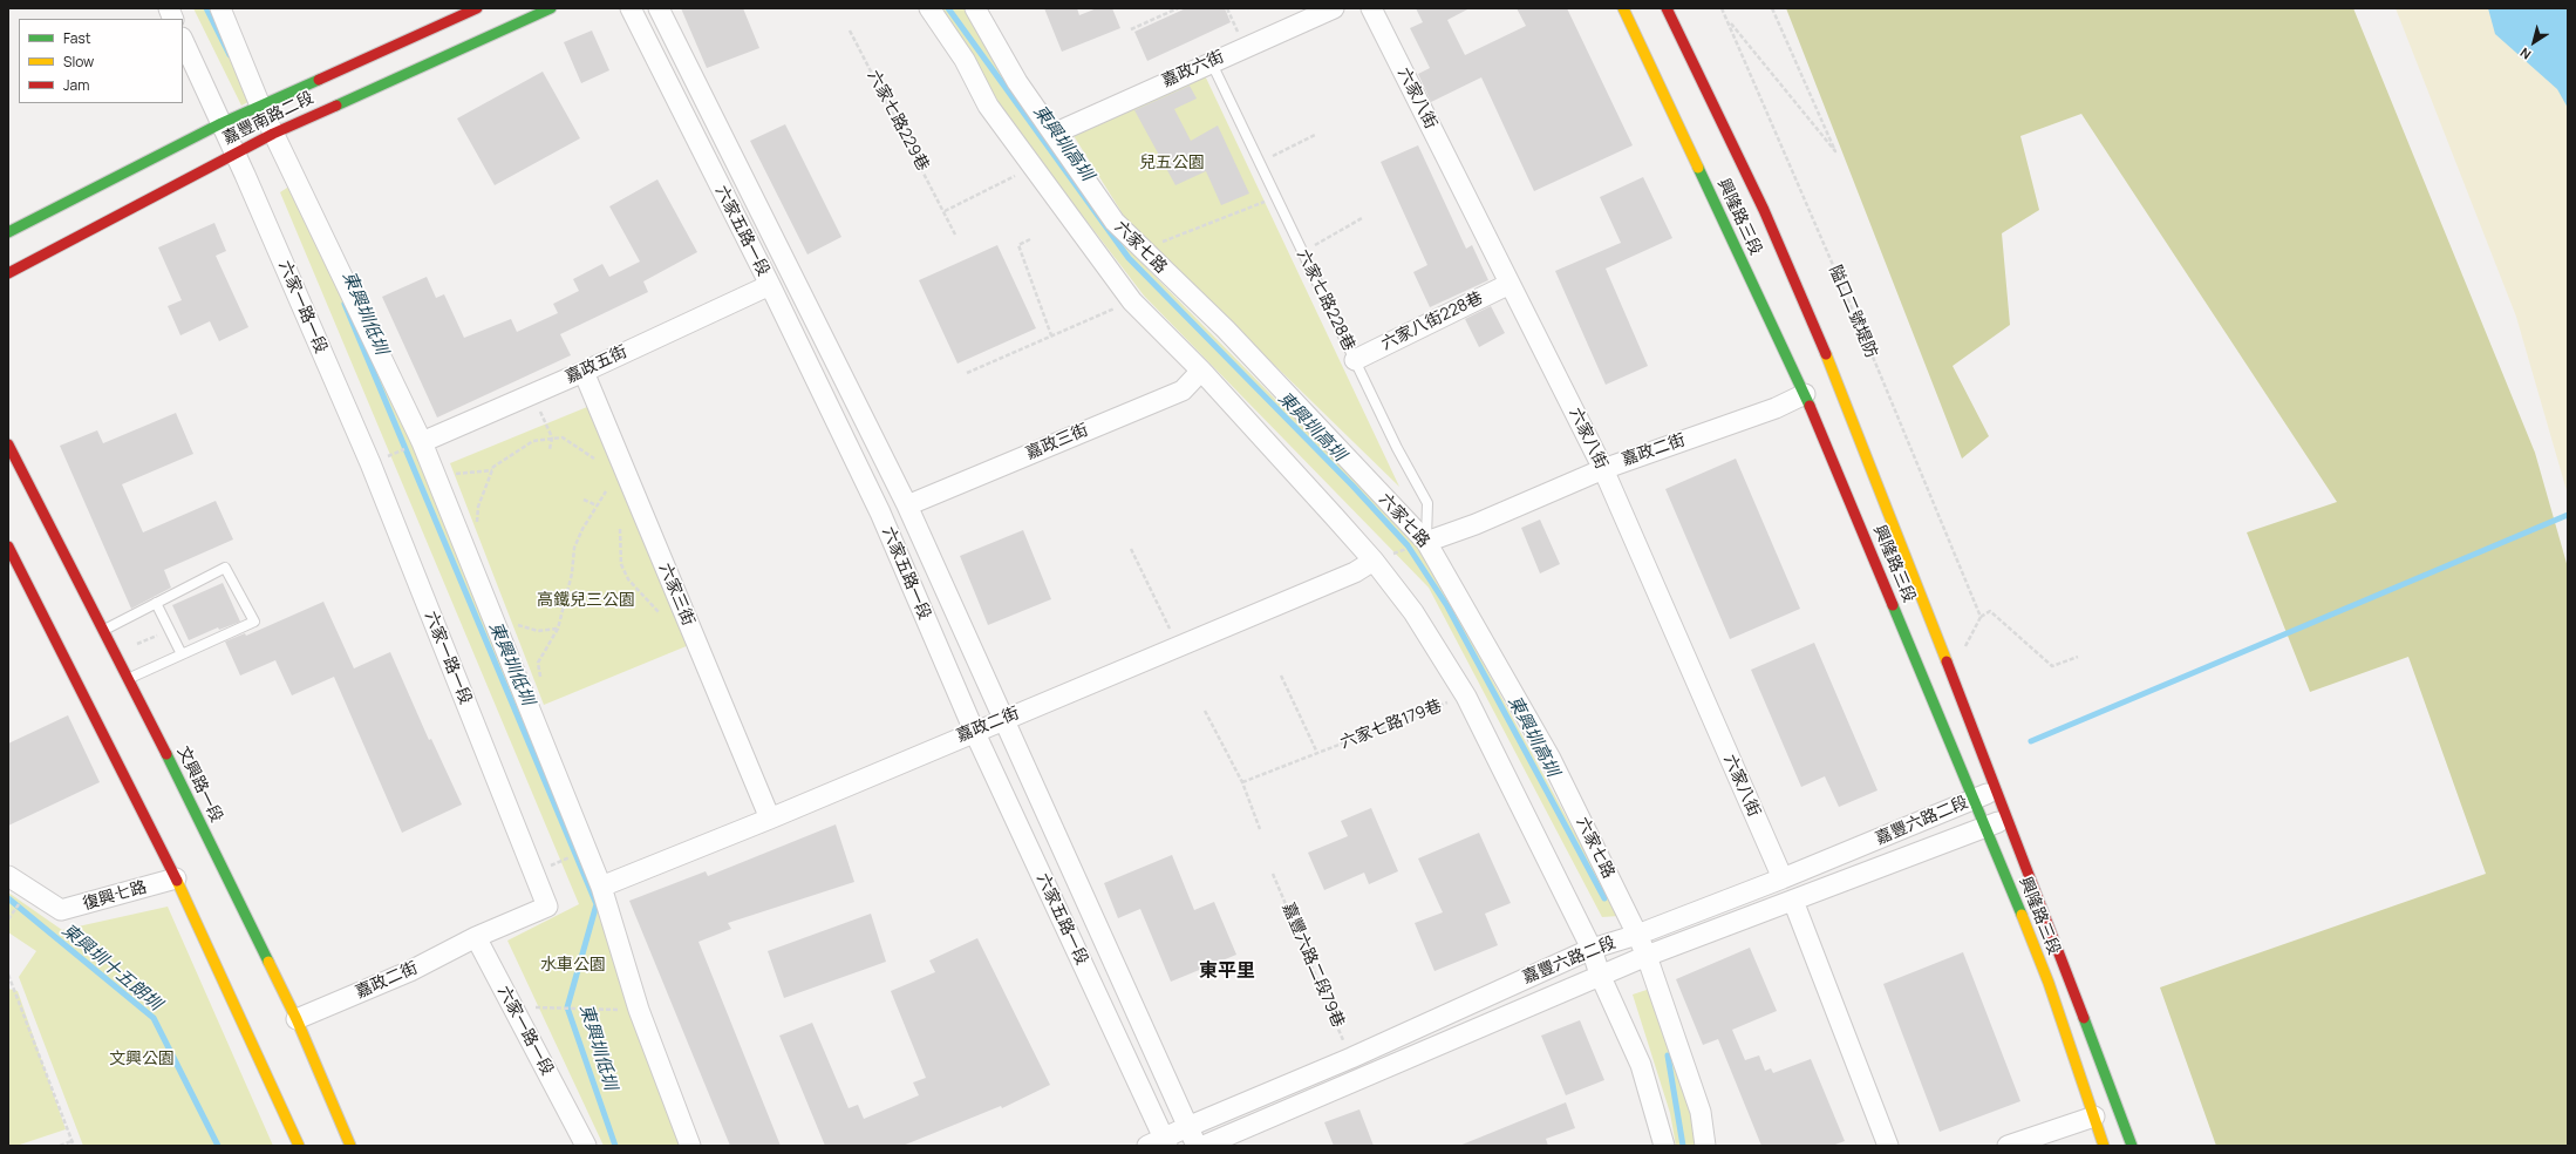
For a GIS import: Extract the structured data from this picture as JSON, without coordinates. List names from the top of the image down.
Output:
{
  "streets": {
    "street": [
      "嘉政六街",
      "六家八街",
      "嘉豐南路二段",
      "興隆路三段",
      "六家五路一段",
      "六家七路",
      "六家一路一段",
      "六家八街228巷",
      "嘉政五街",
      "嘉政三街",
      "嘉政二街",
      "六家三街",
      "文興路一段",
      "嘉豐六路二段",
      "復興七路"
    ],
    "lane": ["六家七路228巷"],
    "path": [
      "六家七路229巷",
      "隘口二號堤防",
      "六家七路179巷",
      "嘉豐六路二段79巷"
    ]
  },
  "crossings": [
    ["嘉政六街", "六家七路"],
    ["嘉政六街", "六家七路228巷"],
    ["六家八街", "六家八街228巷"],
    ["六家八街", "嘉政二街"],
    ["六家八街", "嘉豐六路二段"],
    ["嘉豐南路二段", "六家一路一段"],
    ["興隆路三段", "嘉政二街"],
    ["興隆路三段", "嘉豐六路二段"],
    ["六家五路一段", "嘉政五街"],
    ["六家五路一段", "嘉政三街"],
    ["六家五路一段", "嘉政二街"],
    ["六家五路一段", "嘉豐六路二段"],
    ["六家七路", "六家七路228巷"],
    ["六家七路", "嘉政二街"],
    ["六家七路", "嘉豐六路二段"],
    ["六家七路228巷", "六家八街228巷"],
    ["六家七路228巷", "嘉政二街"],
    ["六家一路一段", "嘉政二街"],
    ["嘉政五街", "六家三街"],
    ["嘉政二街", "六家三街"],
    ["嘉政二街", "文興路一段"],
    ["嘉豐六路二段", "嘉豐六路二段79巷"]
  ],
  "districts": ["東平里"],
  "water": ["東興圳高圳", "東興圳低圳", "東興圳十五朗圳"],
  "parks": [
    "兒五公園",
    "高鐵兒三公園",
    "水車公園",
    "文興公園"
  ],
  "legend": ["Fast", "Slow", "Jam"],
  "north": "bottom left"
}
